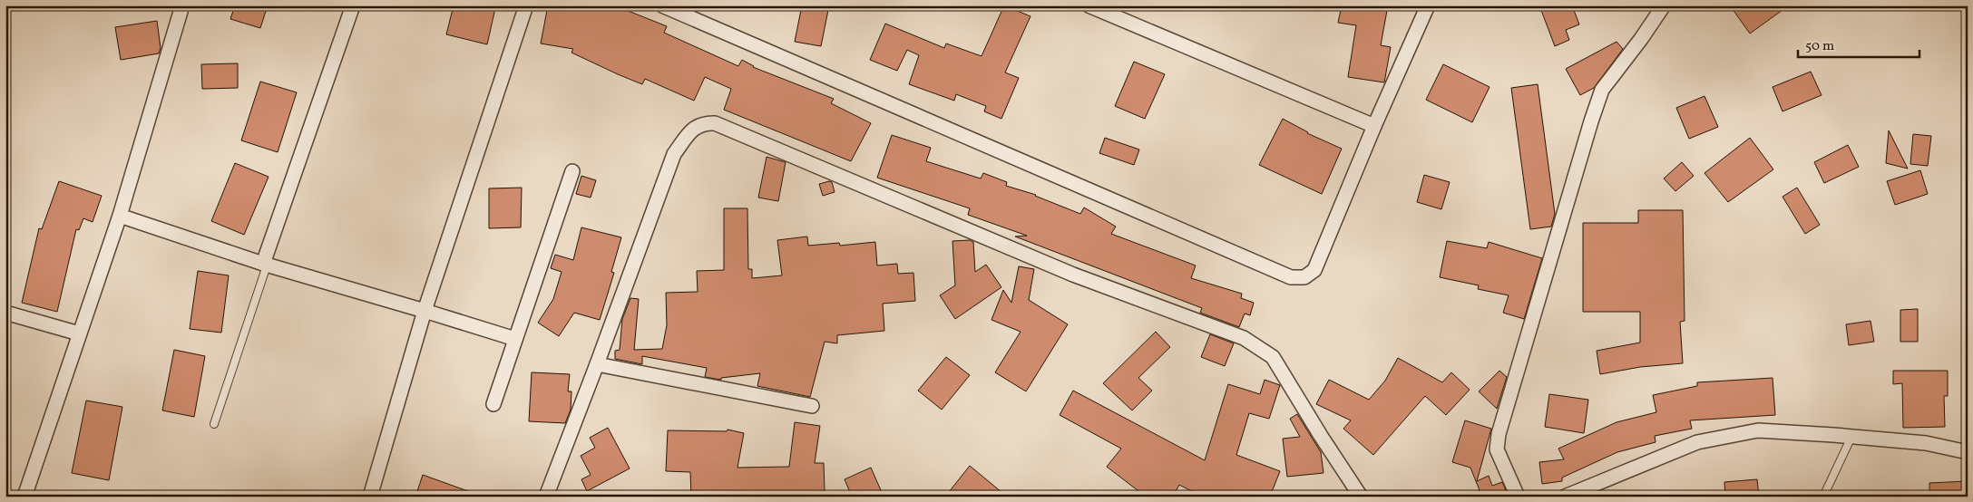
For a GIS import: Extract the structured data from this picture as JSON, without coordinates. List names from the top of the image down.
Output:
{
  "scale_bar": "50 m"
}
